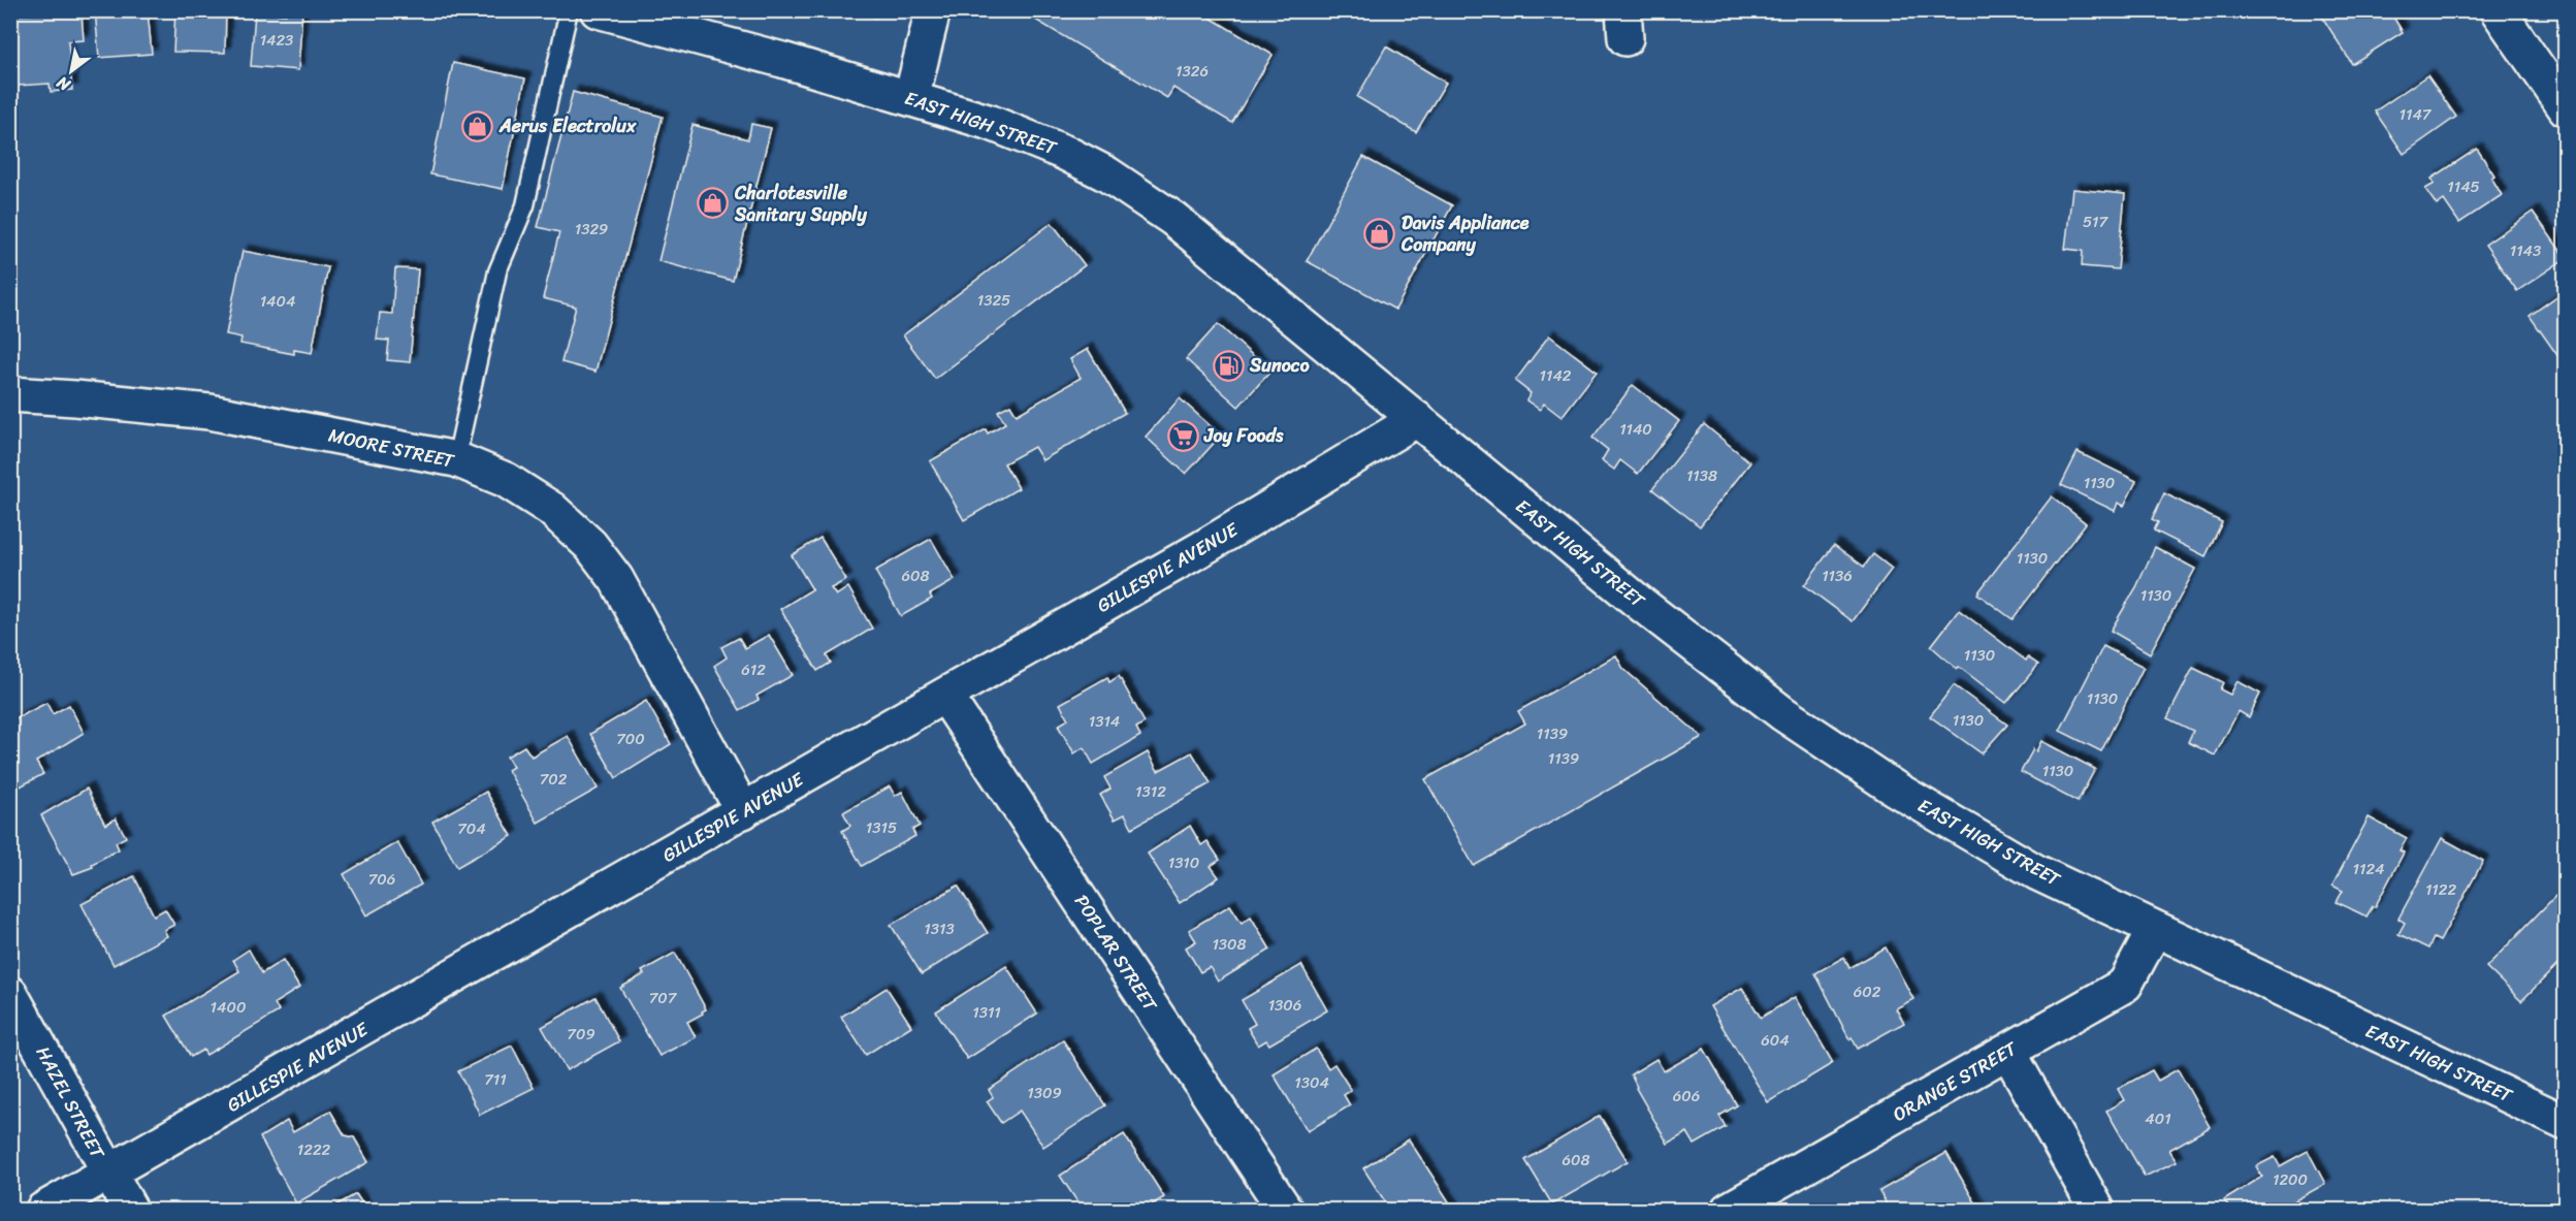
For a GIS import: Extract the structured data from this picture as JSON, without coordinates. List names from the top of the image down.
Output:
{
  "streets": {
    "street": [
      "EAST HIGH STREET",
      "MOORE STREET",
      "GILLESPIE AVENUE",
      "POPLAR STREET",
      "ORANGE STREET",
      "HAZEL STREET"
    ]
  },
  "crossings": [
    ["EAST HIGH STREET", "GILLESPIE AVENUE"],
    ["EAST HIGH STREET", "ORANGE STREET"],
    ["MOORE STREET", "GILLESPIE AVENUE"],
    ["GILLESPIE AVENUE", "POPLAR STREET"],
    ["GILLESPIE AVENUE", "HAZEL STREET"]
  ],
  "places": {
    "shop": ["Aerus Electrolux", "Charlotesville Sanitary Supply", "Davis Appliance Company"],
    "fuel station": ["Sunoco"],
    "supermarket": ["Joy Foods"]
  },
  "house_numbers": [
    "1423",
    "1326",
    "1147",
    "1145",
    "517",
    "1329",
    "1143",
    "1325",
    "1404",
    "1142",
    "1140",
    "1138",
    "1130",
    "1130",
    "608",
    "1136",
    "1130",
    "1130",
    "612",
    "1130",
    "1130",
    "1314",
    "1139",
    "700",
    "1139",
    "1130",
    "702",
    "1312",
    "1315",
    "704",
    "1310",
    "1124",
    "706",
    "1122",
    "1313",
    "1308",
    "602",
    "707",
    "1306",
    "1400",
    "1311",
    "709",
    "604",
    "711",
    "1304",
    "1309",
    "606",
    "401",
    "1222",
    "608",
    "1200"
  ],
  "north": "bottom left"
}
